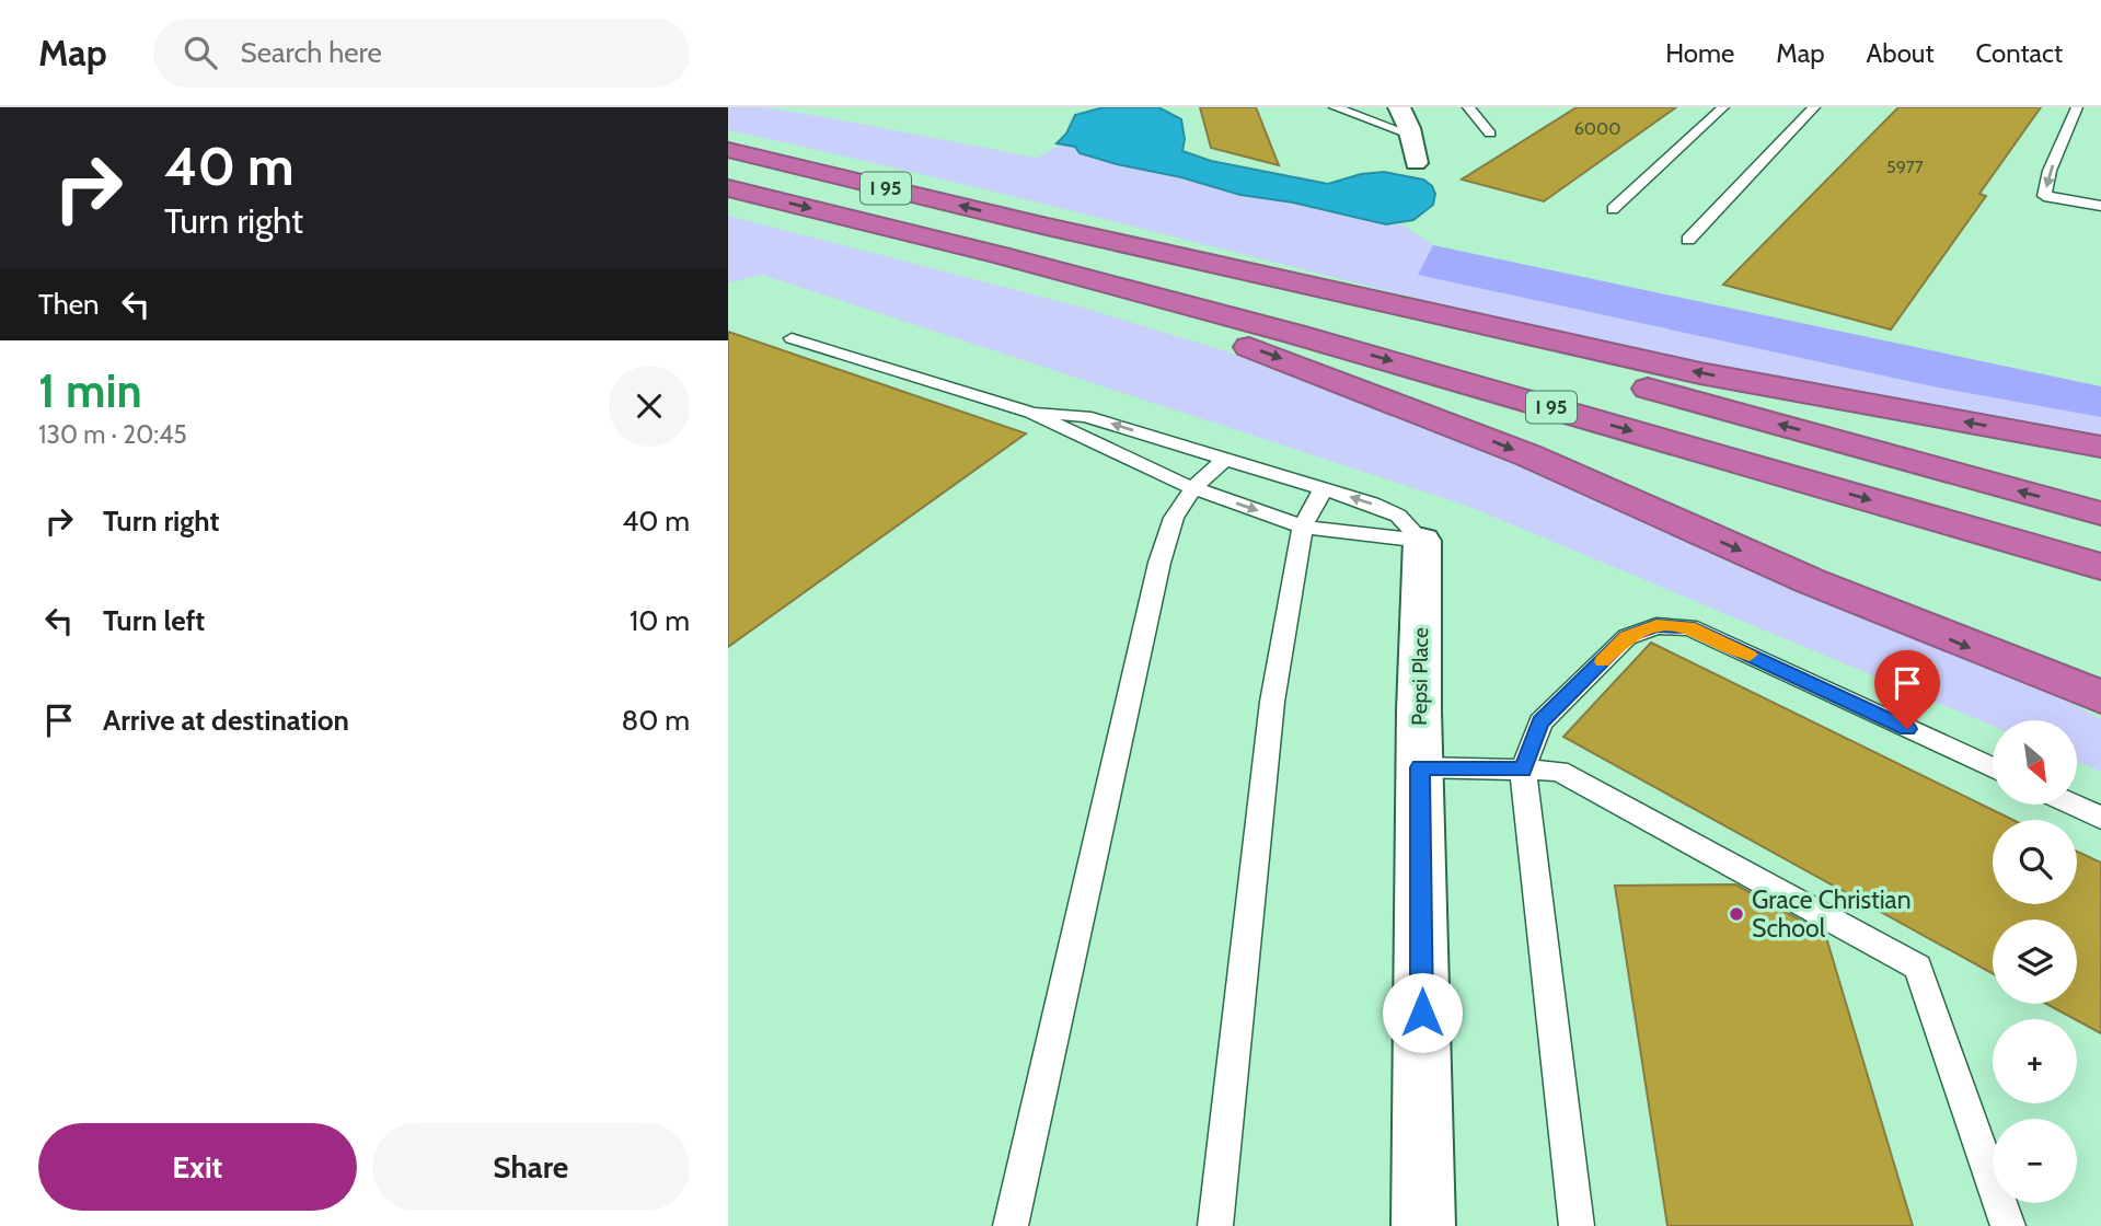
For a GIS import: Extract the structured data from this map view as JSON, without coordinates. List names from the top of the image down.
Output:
{
  "streets": {
    "highway": ["I 95"],
    "street": ["Pepsi Place"]
  },
  "places": ["Grace Christian School"],
  "house_numbers": ["6000", "5977"],
  "north": "bottom right",
  "page": {
    "header": "Map",
    "search": "Search here",
    "nav": [
      "Home",
      "Map",
      "About",
      "Contact"
    ],
    "turn": ["40 m", "Turn right"],
    "then": "Then",
    "heading": ["1 min", "130 m · 20:45"],
    "list": [
      {
        "name": "Turn right",
        "value": "40 m"
      },
      {
        "name": "Turn left",
        "value": "10 m"
      },
      {
        "name": "Arrive at destination",
        "value": "80 m"
      }
    ],
    "map_buttons": ["+", "−"],
    "buttons": ["Exit", "Share"]
  }
}
